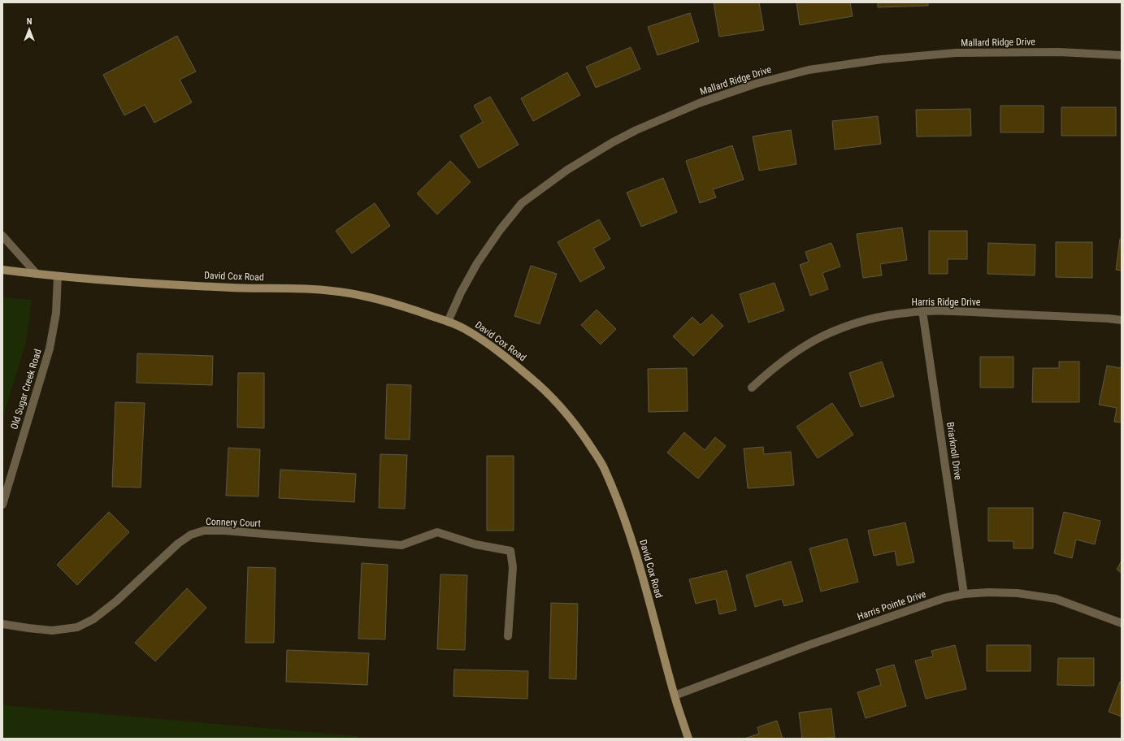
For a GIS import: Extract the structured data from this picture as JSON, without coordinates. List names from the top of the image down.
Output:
{
  "streets": {
    "main road": ["David Cox Road"],
    "street": [
      "Mallard Ridge Drive",
      "Harris Ridge Drive",
      "Old Sugar Creek Road",
      "Briarknoll Drive",
      "Connery Court",
      "Harris Pointe Drive"
    ]
  },
  "crossings": [
    ["Mallard Ridge Drive", "David Cox Road"],
    ["David Cox Road", "Old Sugar Creek Road"],
    ["David Cox Road", "Harris Pointe Drive"],
    ["Harris Ridge Drive", "Briarknoll Drive"],
    ["Briarknoll Drive", "Harris Pointe Drive"]
  ],
  "north": "top"
}
